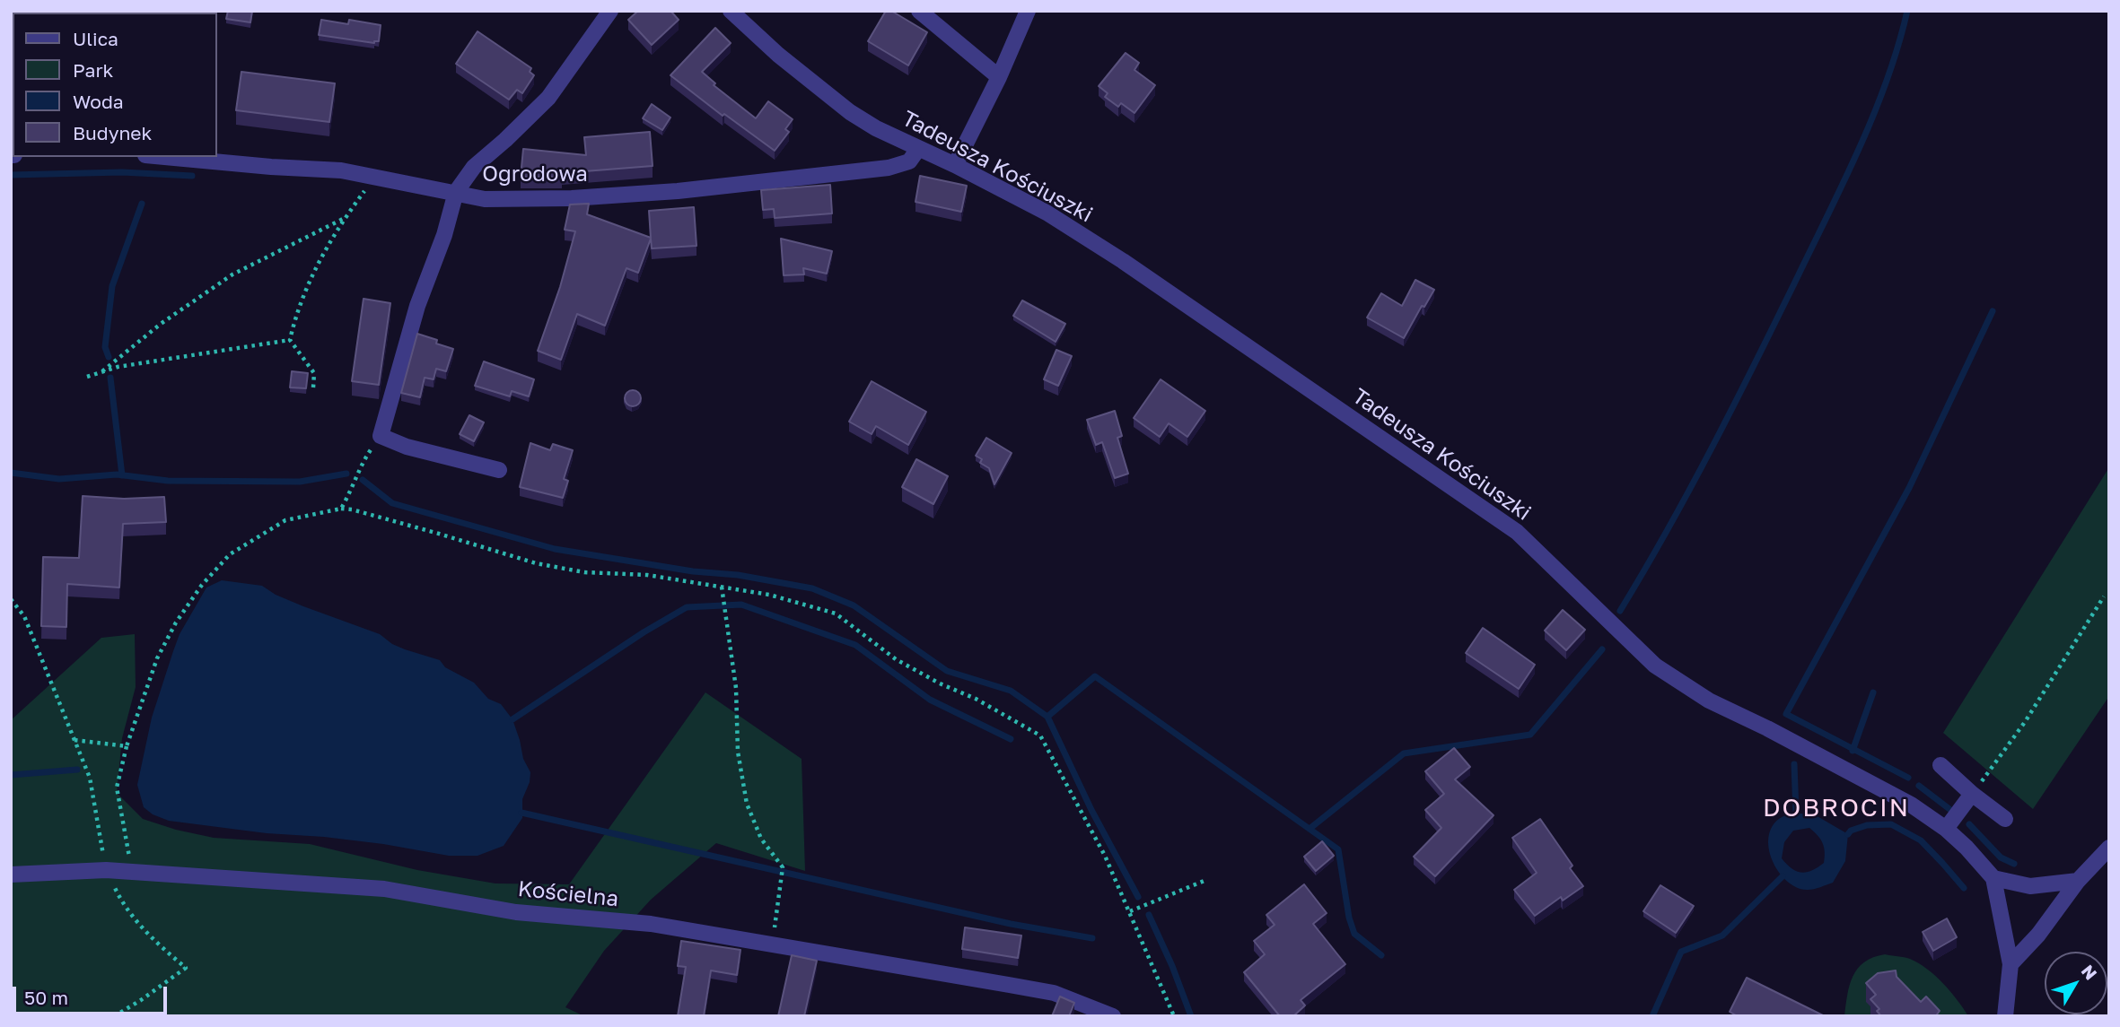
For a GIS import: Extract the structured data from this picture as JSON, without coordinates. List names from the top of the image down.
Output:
{
  "streets": {
    "street": ["Tadeusza Kościuszki", "Ogrodowa", "Kościelna"]
  },
  "crossings": [
    ["Tadeusza Kościuszki", "Ogrodowa"]
  ],
  "districts": ["DOBROCIN"],
  "legend": [
    "Ulica",
    "Park",
    "Woda",
    "Budynek"
  ],
  "scale_bar": "50 m",
  "north": "top right"
}
